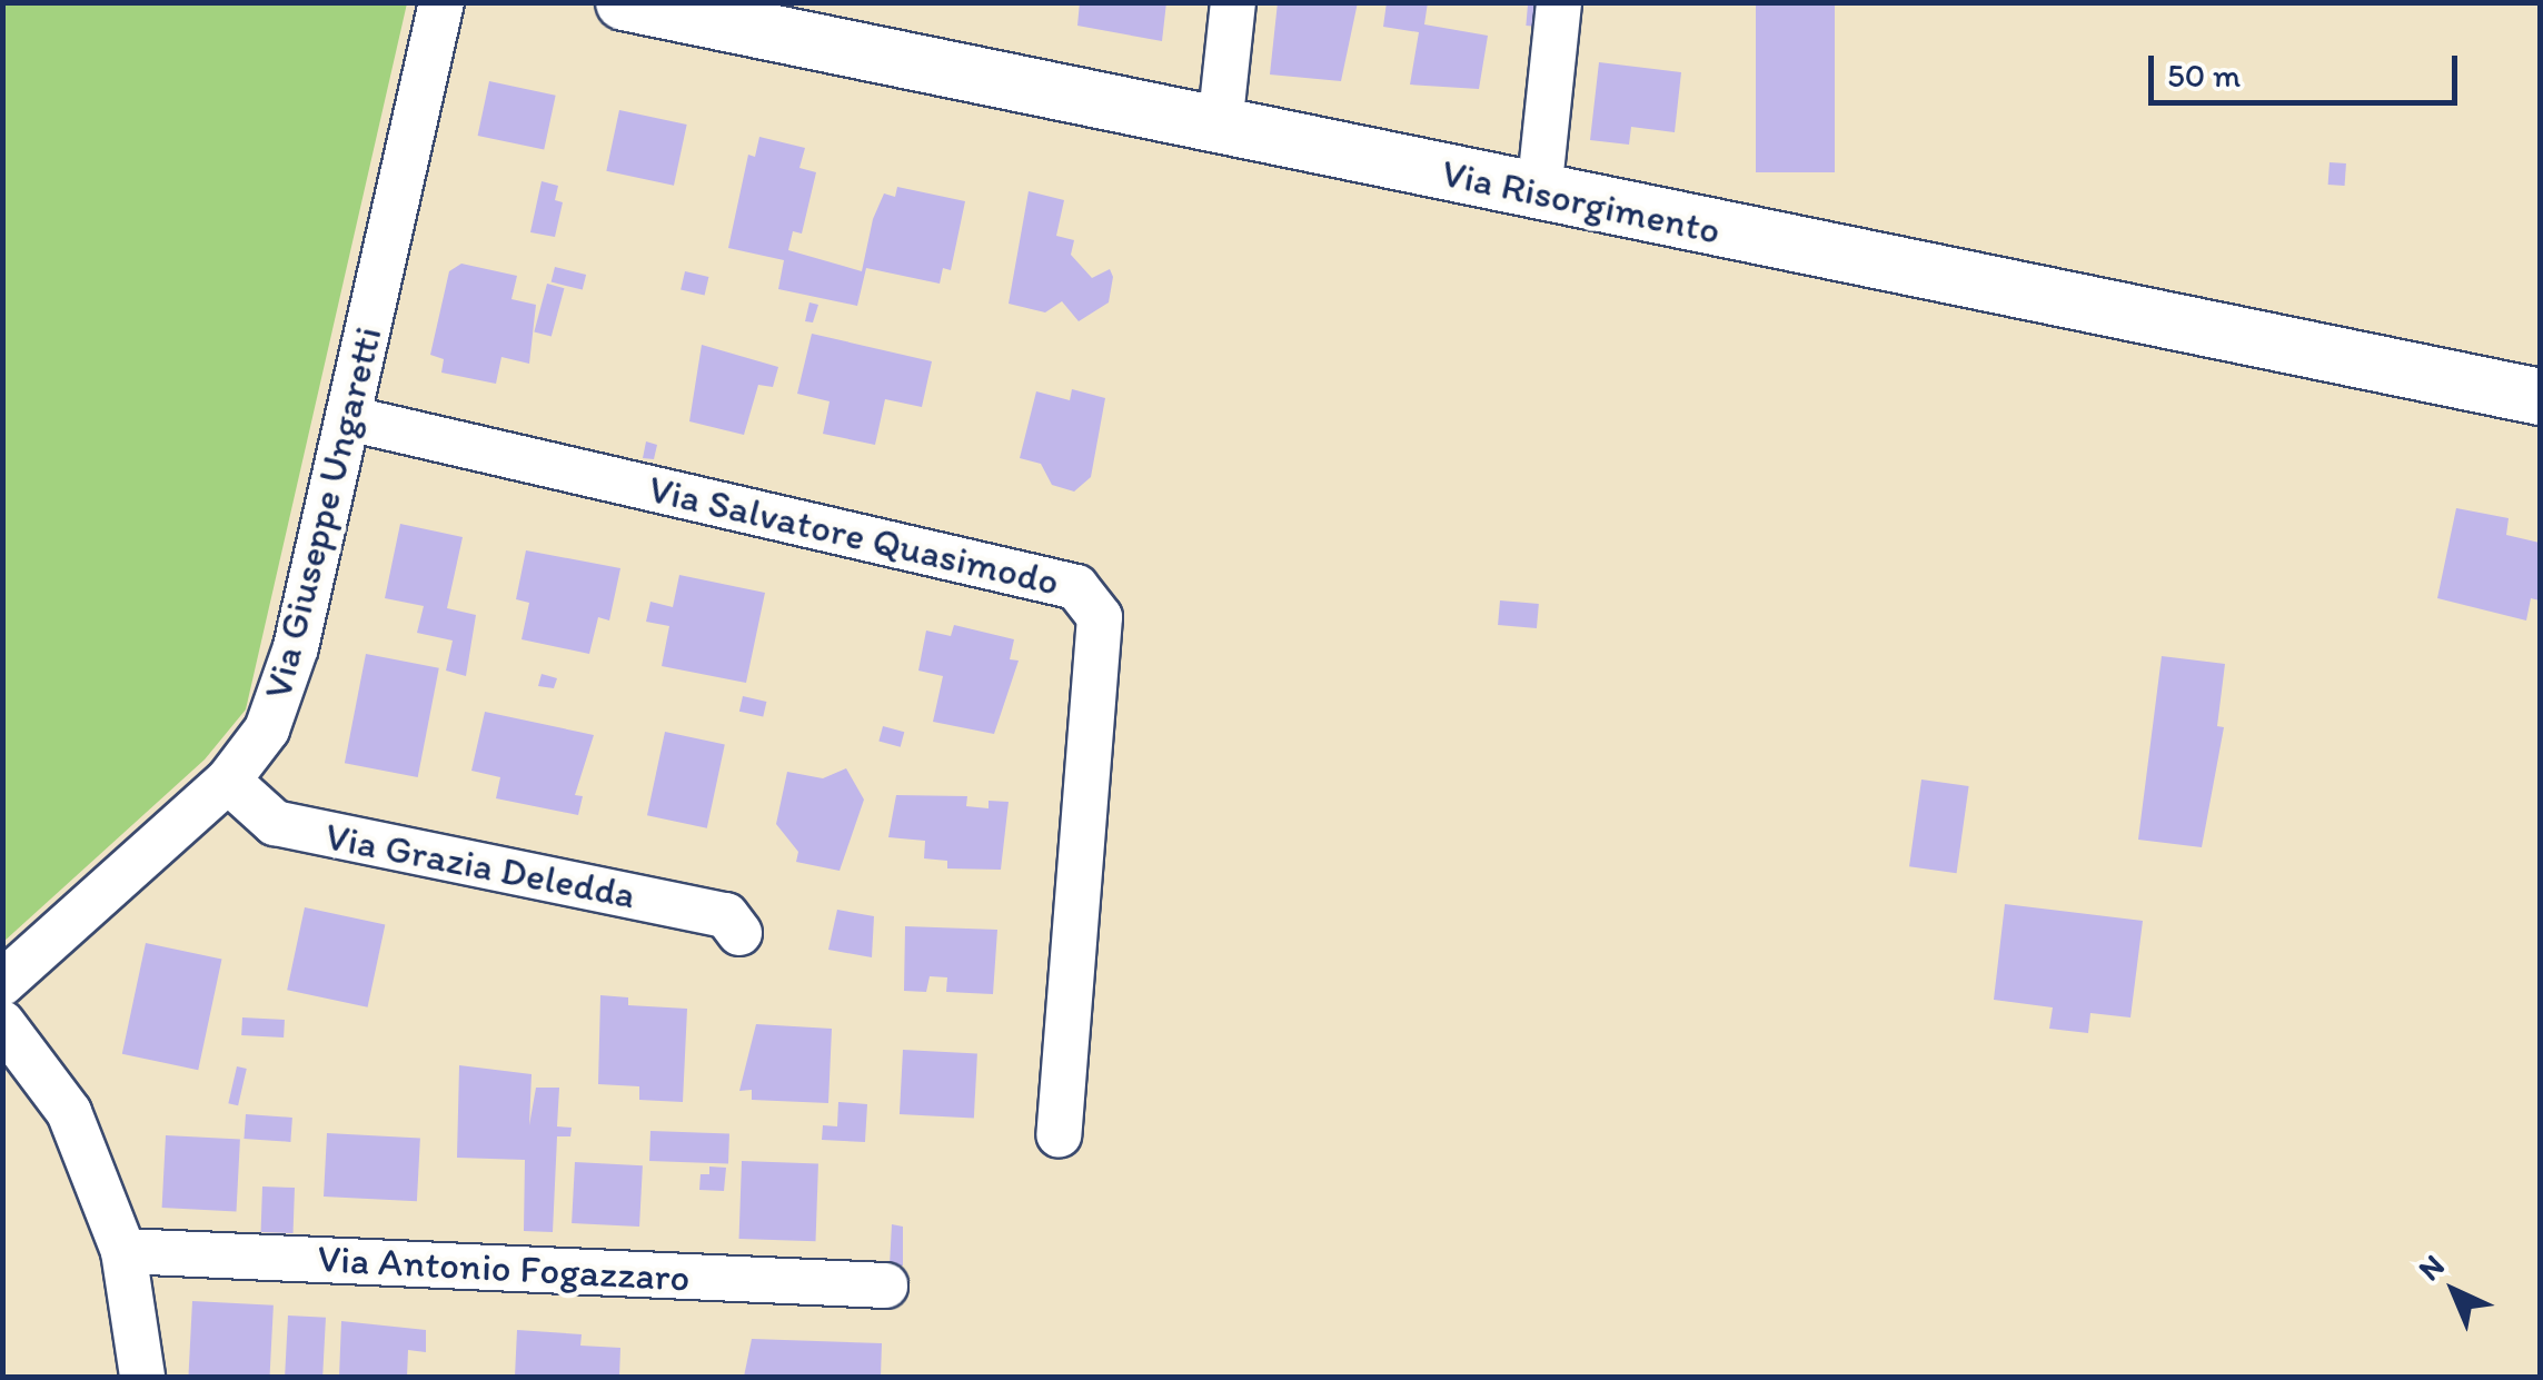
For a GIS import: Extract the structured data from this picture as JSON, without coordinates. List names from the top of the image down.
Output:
{
  "streets": {
    "street": [
      "Via Risorgimento",
      "Via Giuseppe Ungaretti",
      "Via Salvatore Quasimodo",
      "Via Grazia Deledda",
      "Via Antonio Fogazzaro"
    ]
  },
  "crossings": [
    ["Via Giuseppe Ungaretti", "Via Salvatore Quasimodo"],
    ["Via Giuseppe Ungaretti", "Via Grazia Deledda"]
  ],
  "scale_bar": "50 m",
  "north": "top left"
}
